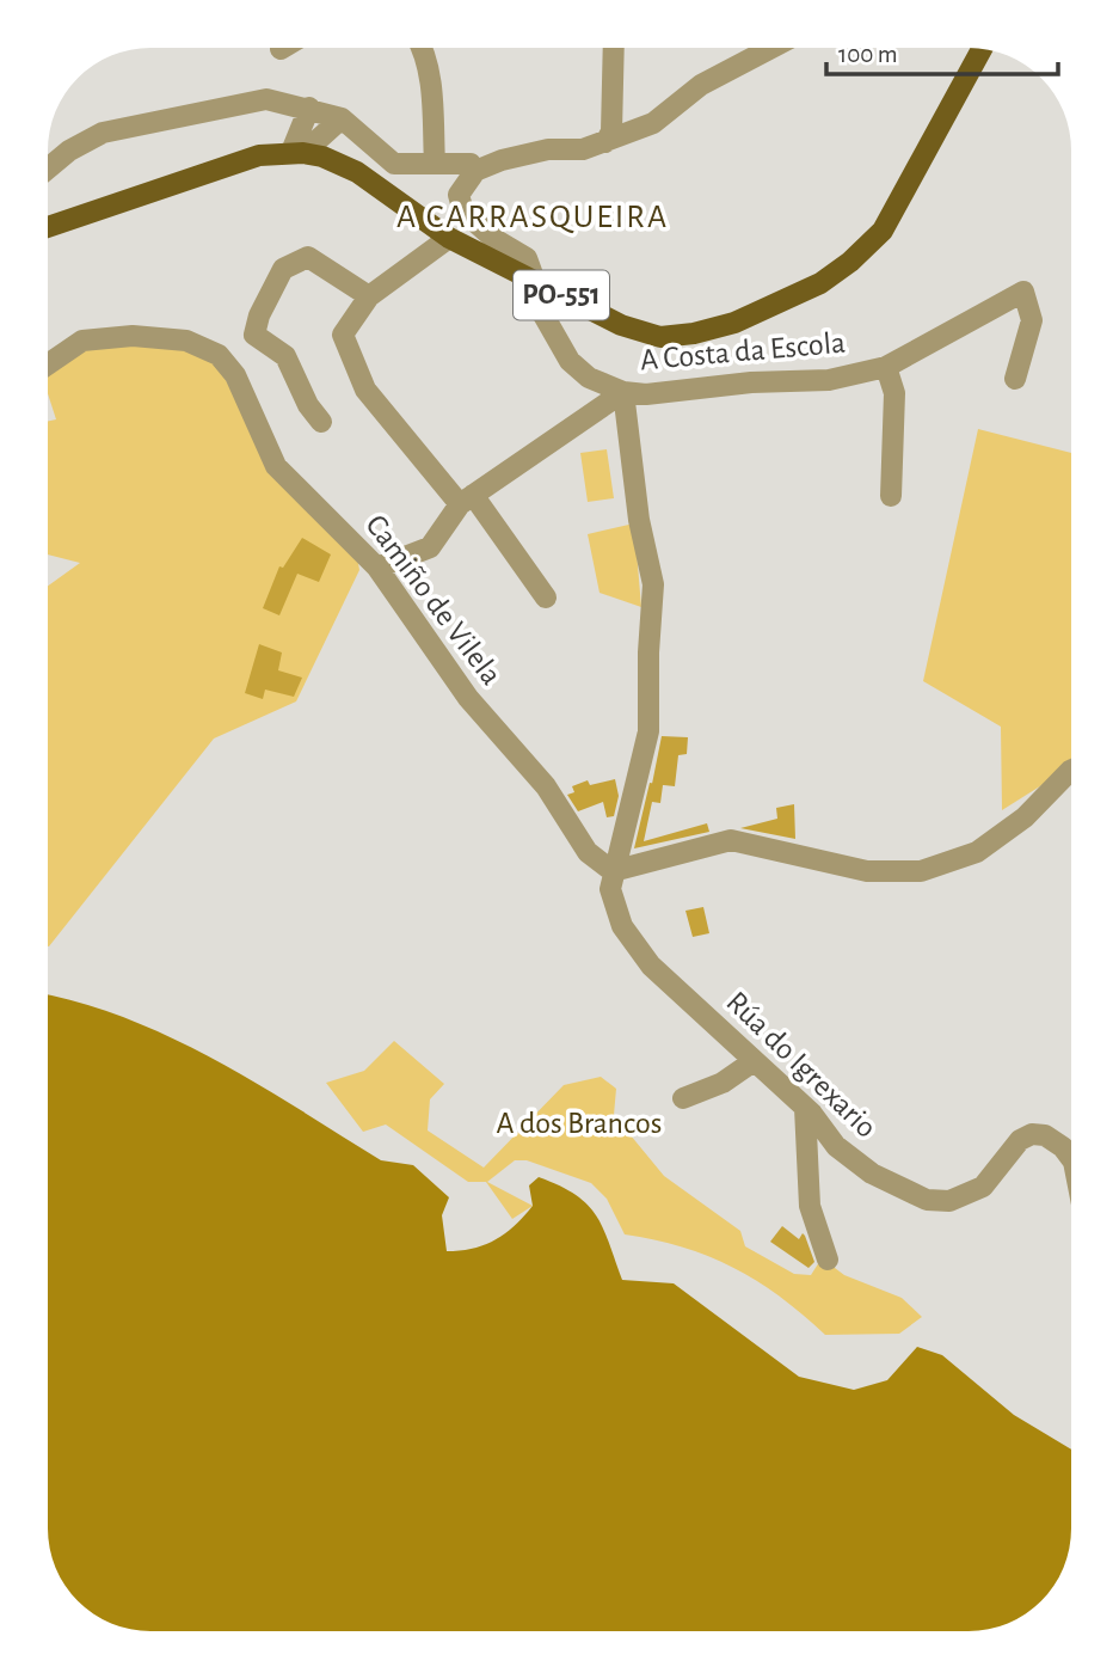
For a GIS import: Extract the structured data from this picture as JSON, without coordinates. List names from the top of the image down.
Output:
{
  "streets": {
    "main road": ["PO-551"],
    "street": ["A Costa da Escola", "Camiño de Vilela", "Rúa do Igrexario"]
  },
  "crossings": [
    ["PO-551", "A Costa da Escola"],
    ["A Costa da Escola", "Rúa do Igrexario"],
    ["Camiño de Vilela", "Rúa do Igrexario"]
  ],
  "districts": ["A CARRASQUEIRA"],
  "parks": ["A dos Brancos"],
  "scale_bar": "100 m"
}
